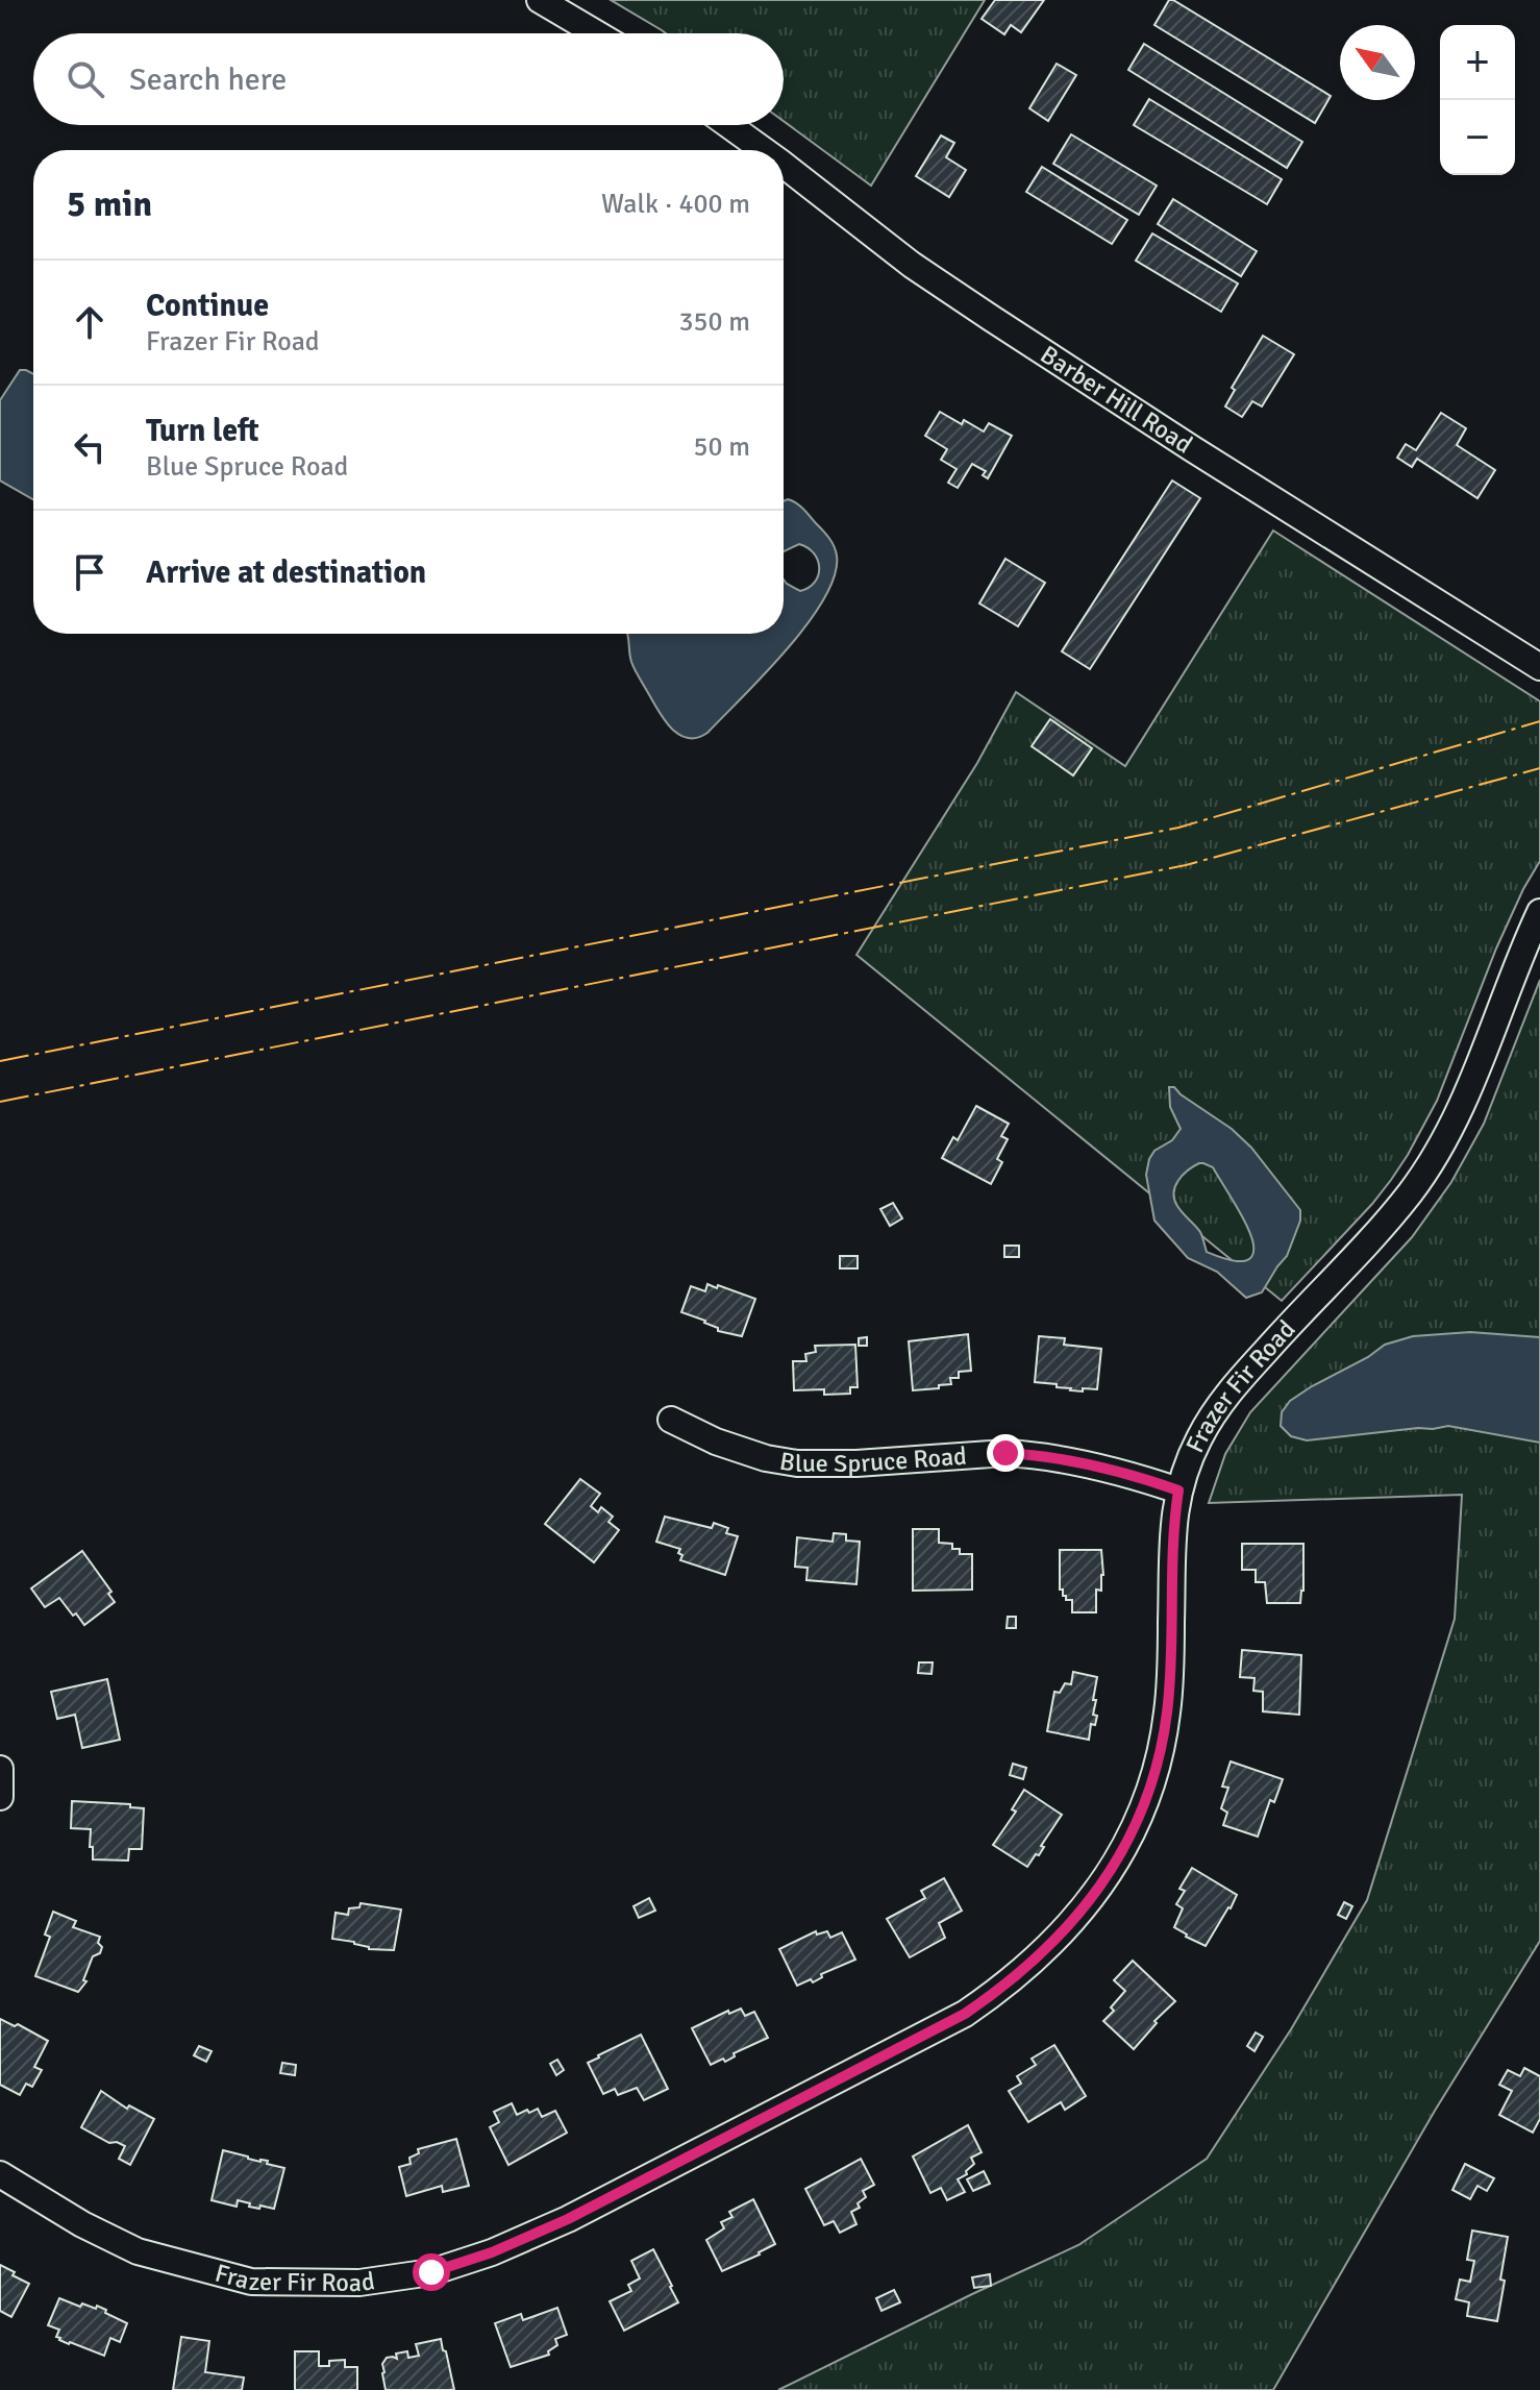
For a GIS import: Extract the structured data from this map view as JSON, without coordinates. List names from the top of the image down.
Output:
{
  "streets": {
    "street": ["Barber Hill Road", "Frazer Fir Road", "Blue Spruce Road"]
  },
  "crossings": [
    ["Frazer Fir Road", "Blue Spruce Road"]
  ],
  "north": "top left",
  "page": {
    "map_buttons": ["+", "−"],
    "search": "Search here",
    "heading": ["5 min", "Walk · 400 m"],
    "list": [
      ["Continue", "Frazer Fir Road", "350 m"],
      ["Turn left", "Blue Spruce Road", "50 m"],
      "Arrive at destination"
    ]
  }
}
